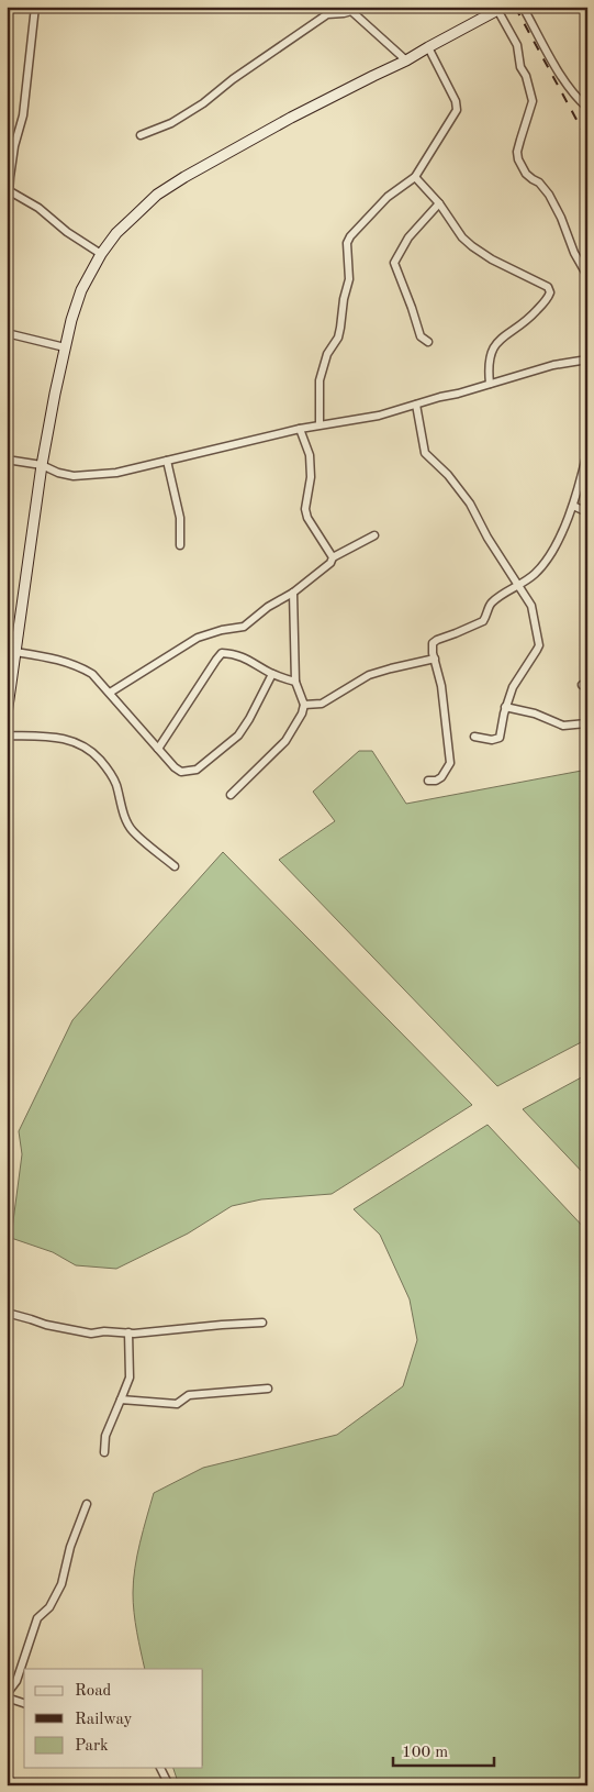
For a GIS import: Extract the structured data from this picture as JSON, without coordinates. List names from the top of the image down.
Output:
{
  "legend": ["Road", "Railway", "Park"],
  "scale_bar": "100 m"
}
